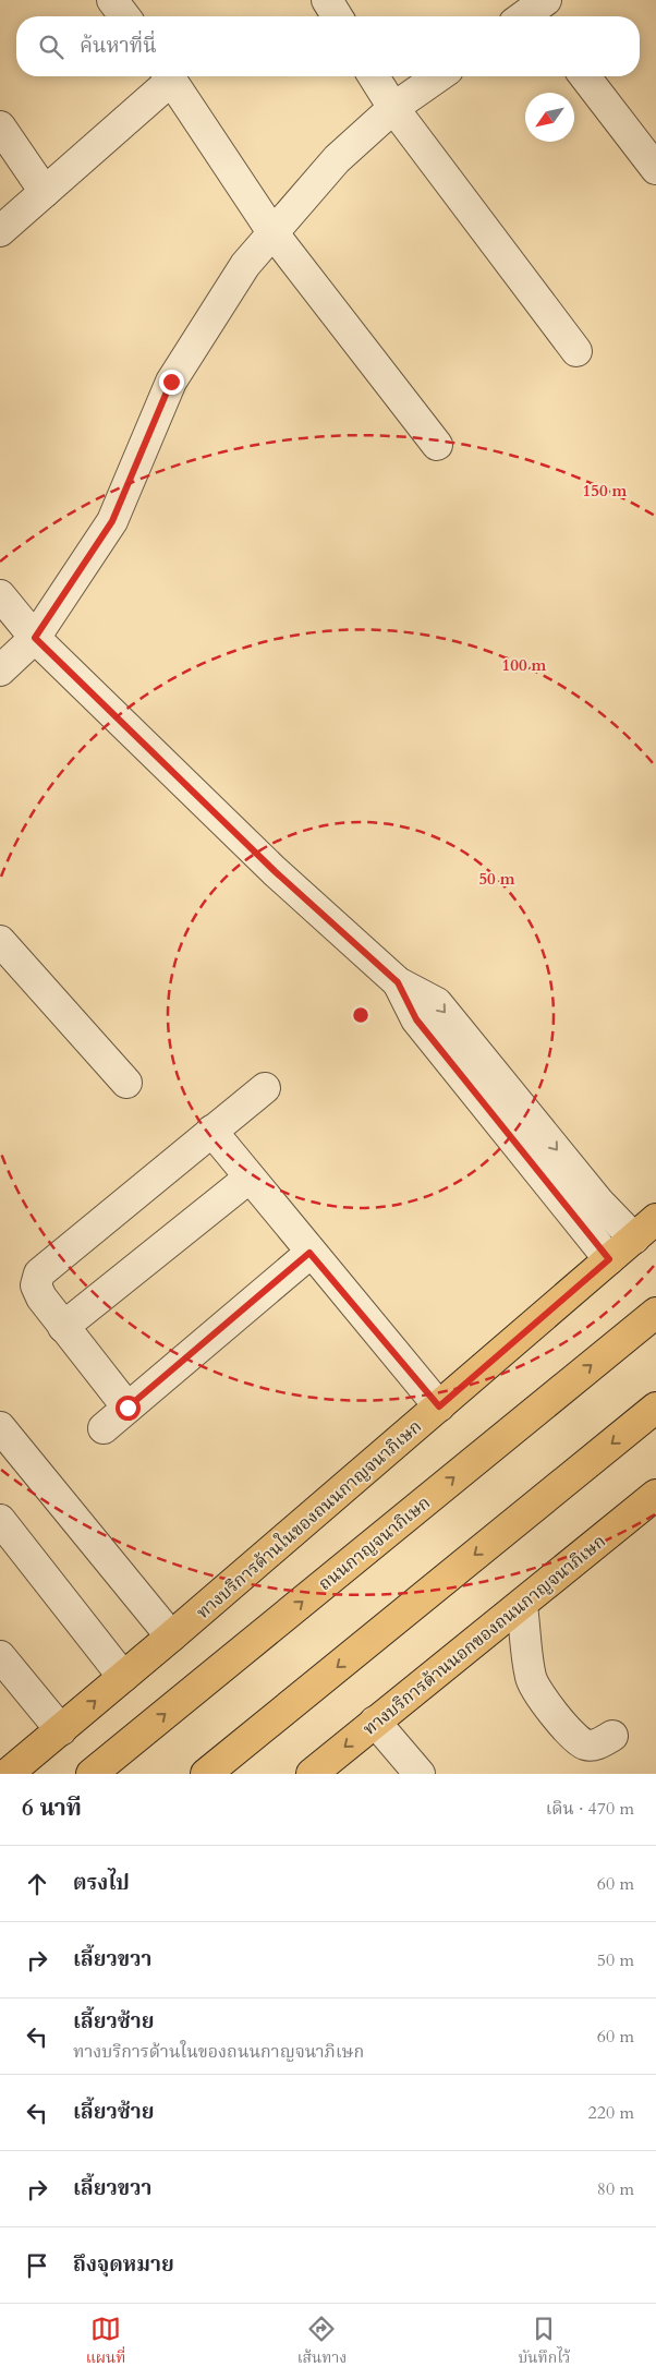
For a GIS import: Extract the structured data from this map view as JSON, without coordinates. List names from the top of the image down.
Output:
{
  "streets": {
    "main road": ["ทางบริการด้านในของถนนกาญจนาภิเษก", "ถนนกาญจนาภิเษก", "ทางบริการด้านนอกของถนนกาญจนาภิเษก"]
  },
  "north": "bottom left",
  "page": {
    "search": "ค้นหาที่นี่",
    "heading": ["6 นาที", "เดิน · 470 m"],
    "list": [
      ["ตรงไป", "60 m"],
      ["เลี้ยวขวา", "50 m"],
      ["เลี้ยวซ้าย", "ทางบริการด้านในของถนนกาญจนาภิเษก", "60 m"],
      ["เลี้ยวซ้าย", "220 m"],
      ["เลี้ยวขวา", "80 m"],
      "ถึงจุดหมาย"
    ],
    "nav": ["แผนที่", "เส้นทาง", "บันทึกไว้"]
  },
  "rings": ["150 m", "100 m", "50 m"]
}
